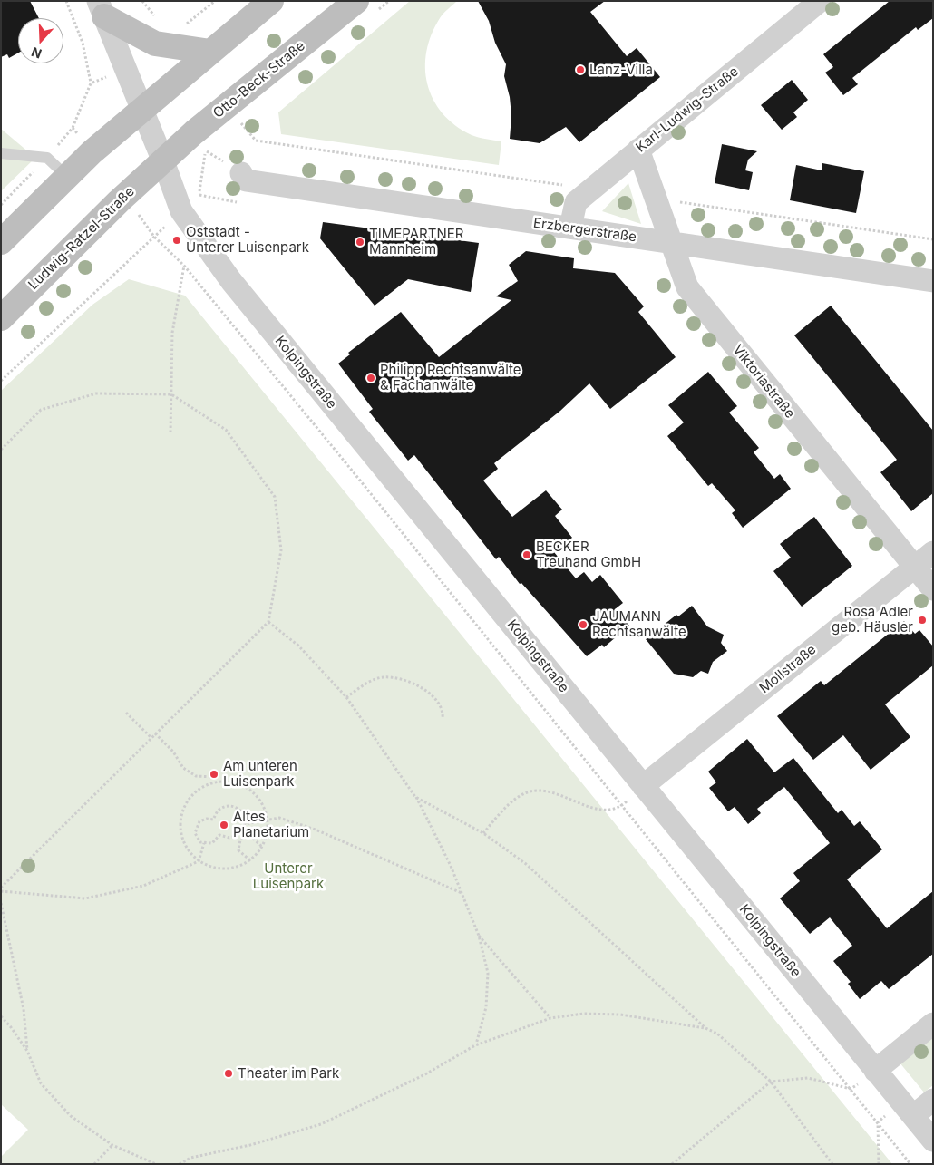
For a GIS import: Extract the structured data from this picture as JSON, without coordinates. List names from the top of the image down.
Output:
{
  "streets": {
    "street": [
      "Otto-Beck-Straße",
      "Karl-Ludwig-Straße",
      "Erzbergerstraße",
      "Ludwig-Ratzel-Straße",
      "Kolpingstraße",
      "Viktoriastraße",
      "Mollstraße"
    ]
  },
  "crossings": [
    ["Otto-Beck-Straße", "Ludwig-Ratzel-Straße"],
    ["Otto-Beck-Straße", "Kolpingstraße"],
    ["Karl-Ludwig-Straße", "Erzbergerstraße"],
    ["Karl-Ludwig-Straße", "Viktoriastraße"],
    ["Erzbergerstraße", "Viktoriastraße"],
    ["Ludwig-Ratzel-Straße", "Kolpingstraße"],
    ["Kolpingstraße", "Mollstraße"],
    ["Viktoriastraße", "Mollstraße"]
  ],
  "parks": ["Unterer Luisenpark"],
  "places": [
    "Lanz-Villa",
    "Oststadt - Unterer Luisenpark",
    "TIMEPARTNER Mannheim",
    "Philipp Rechtsanwälte & Fachanwälte",
    "BECKER Treuhand GmbH",
    "Rosa Adler geb. Häusler",
    "JAUMANN Rechtsanwälte",
    "Am unteren Luisenpark",
    "Altes Planetarium",
    "Theater im Park"
  ],
  "north": "bottom"
}
